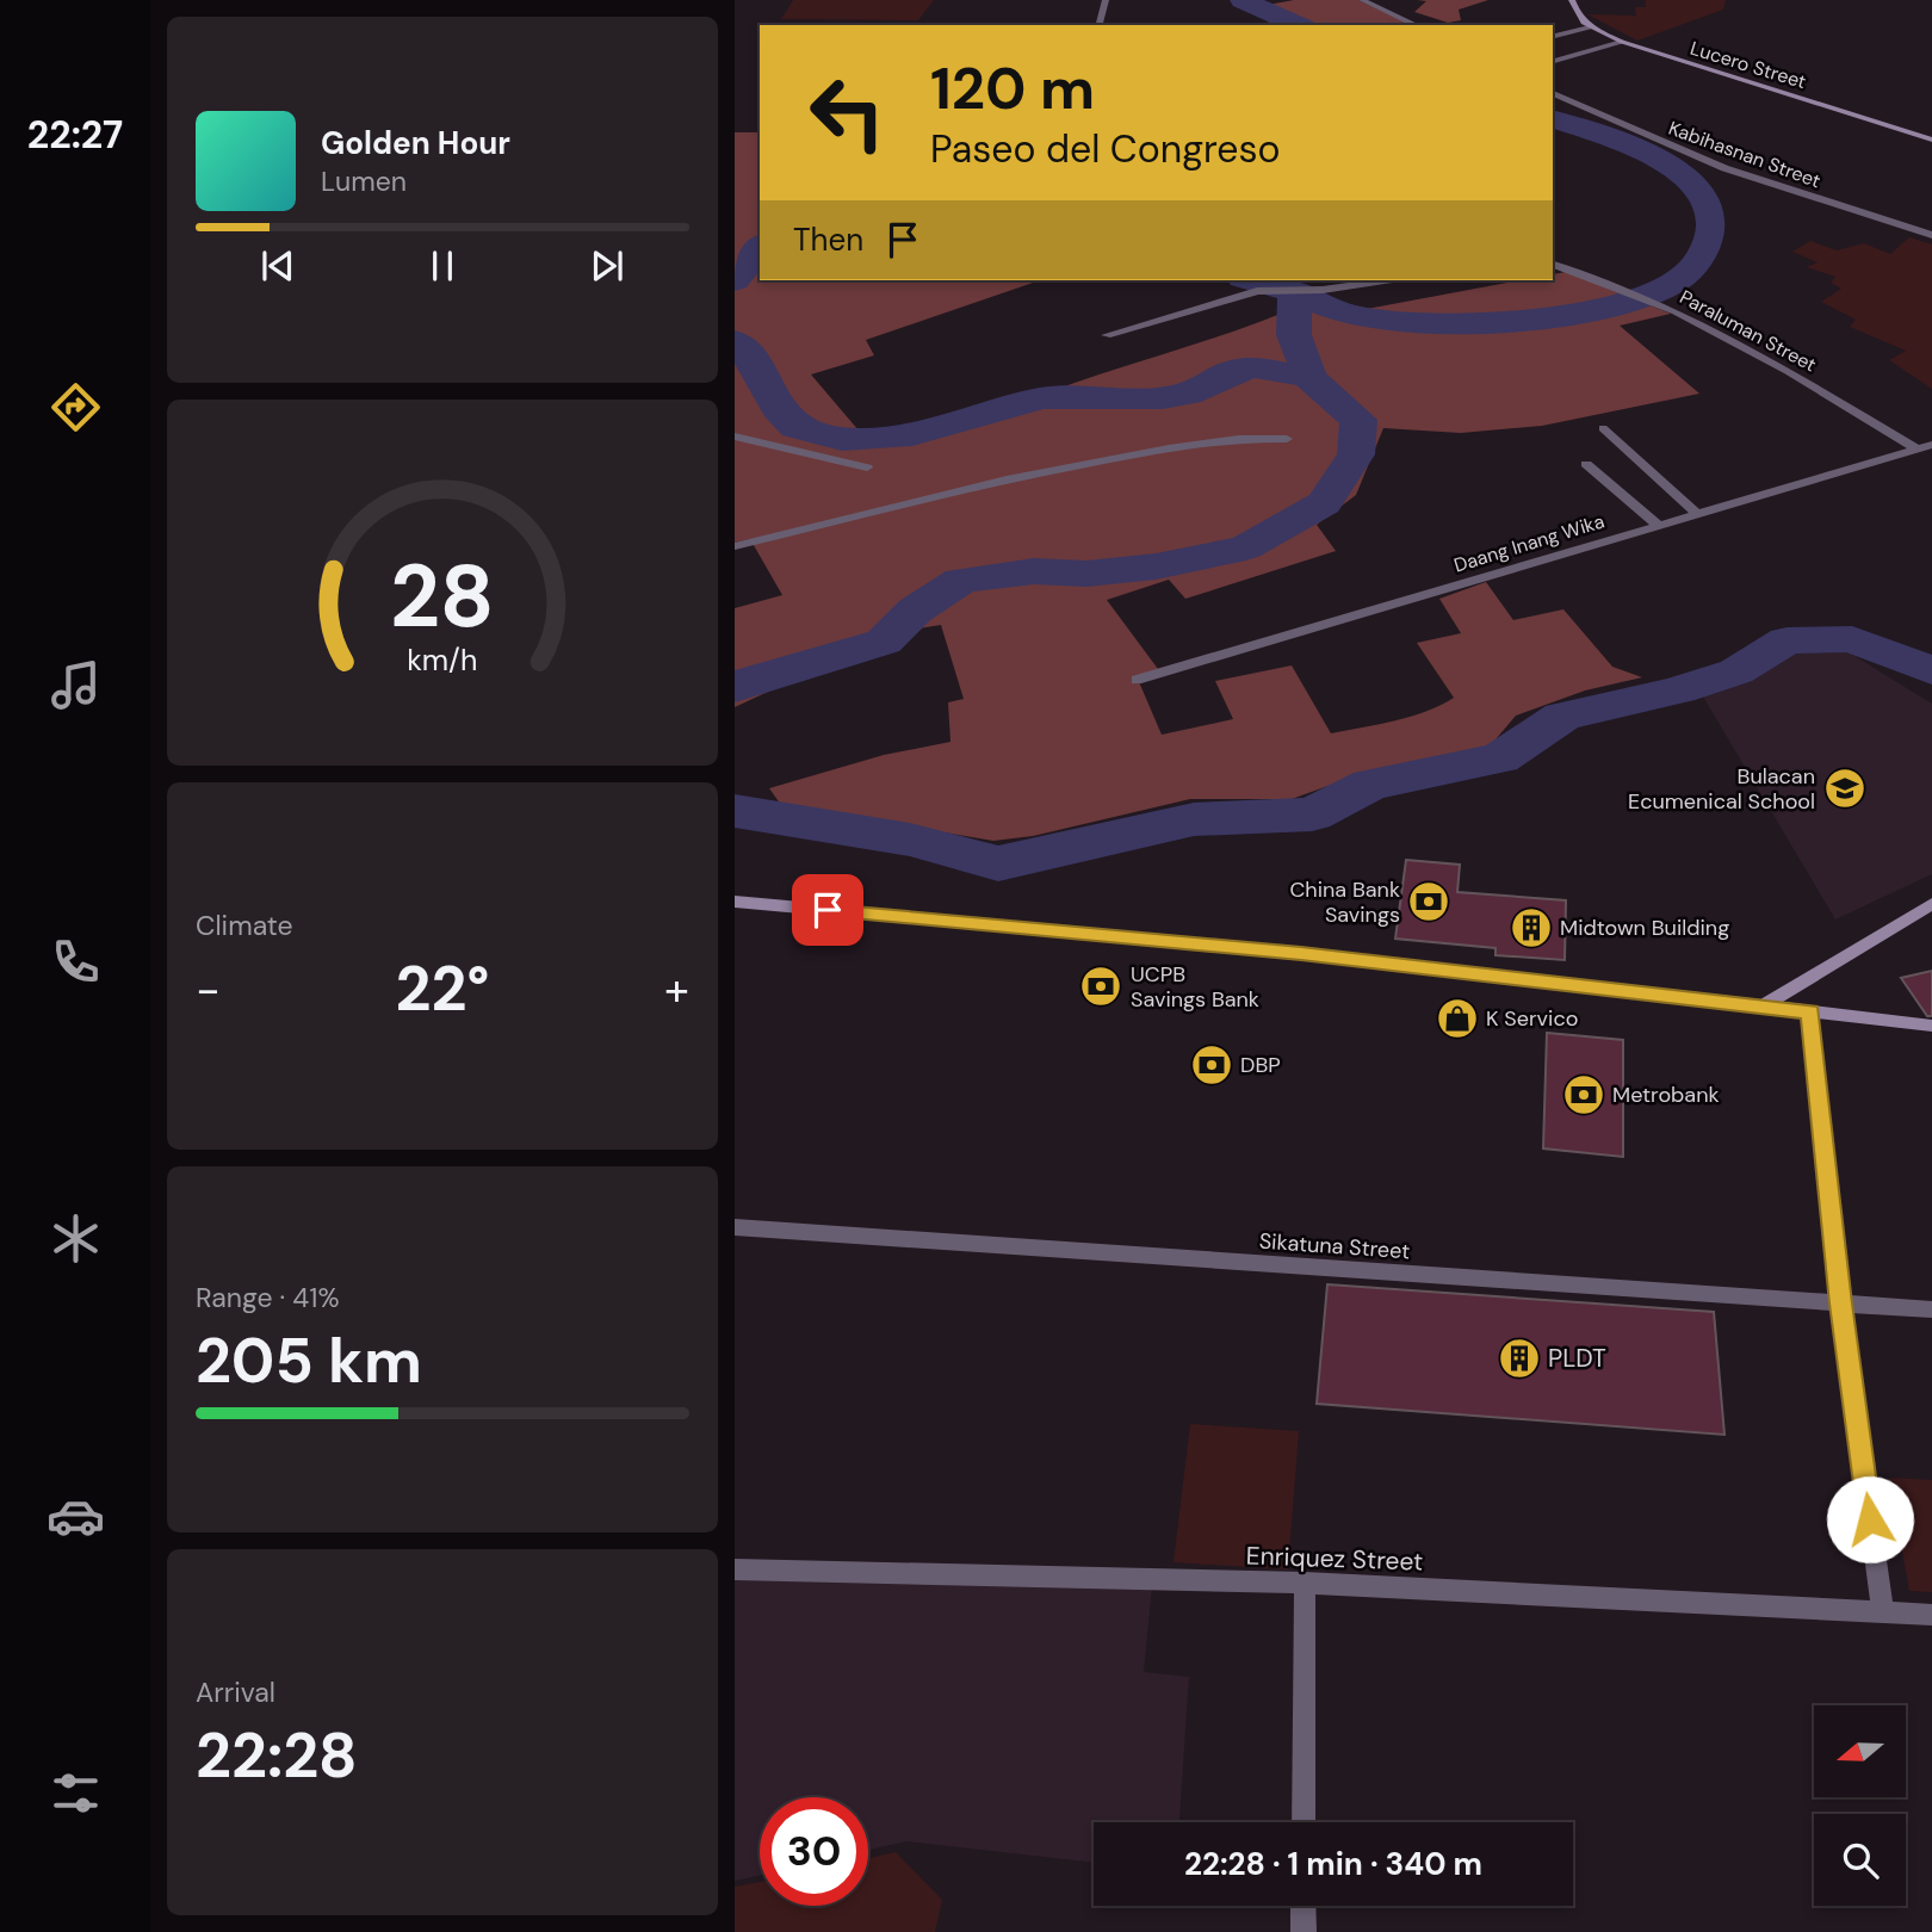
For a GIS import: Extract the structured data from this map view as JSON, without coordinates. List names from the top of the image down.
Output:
{
  "streets": {
    "street": [
      "Lucero Street",
      "Kabihasnan Street",
      "Paraluman Street",
      "Daang Inang Wika",
      "Sikatuna Street",
      "Enriquez Street"
    ]
  },
  "crossings": [
    ["Paraluman Street", "Daang Inang Wika"]
  ],
  "places": {
    "school or university": ["Bulacan Ecumenical School"],
    "bank": [
      "China Bank Savings",
      "UCPB Savings Bank",
      "DBP",
      "Metrobank"
    ],
    "building": ["Midtown Building", "PLDT"],
    "shop": ["K Servico"]
  },
  "north": "left",
  "page": {
    "tabs": "22:27",
    "turn": ["120 m", "Paseo del Congreso"],
    "song": ["Golden Hour", "Lumen"],
    "then": "Then",
    "tile": [
      "Climate",
      ["Range · 41%", "205 km"],
      ["Arrival", "22:28"]
    ],
    "heat": ["−", "22°", "+"],
    "limit": "30",
    "trip": "22:28 · 1 min · 340 m",
    "gauge": ["28", "km/h"]
  }
}
